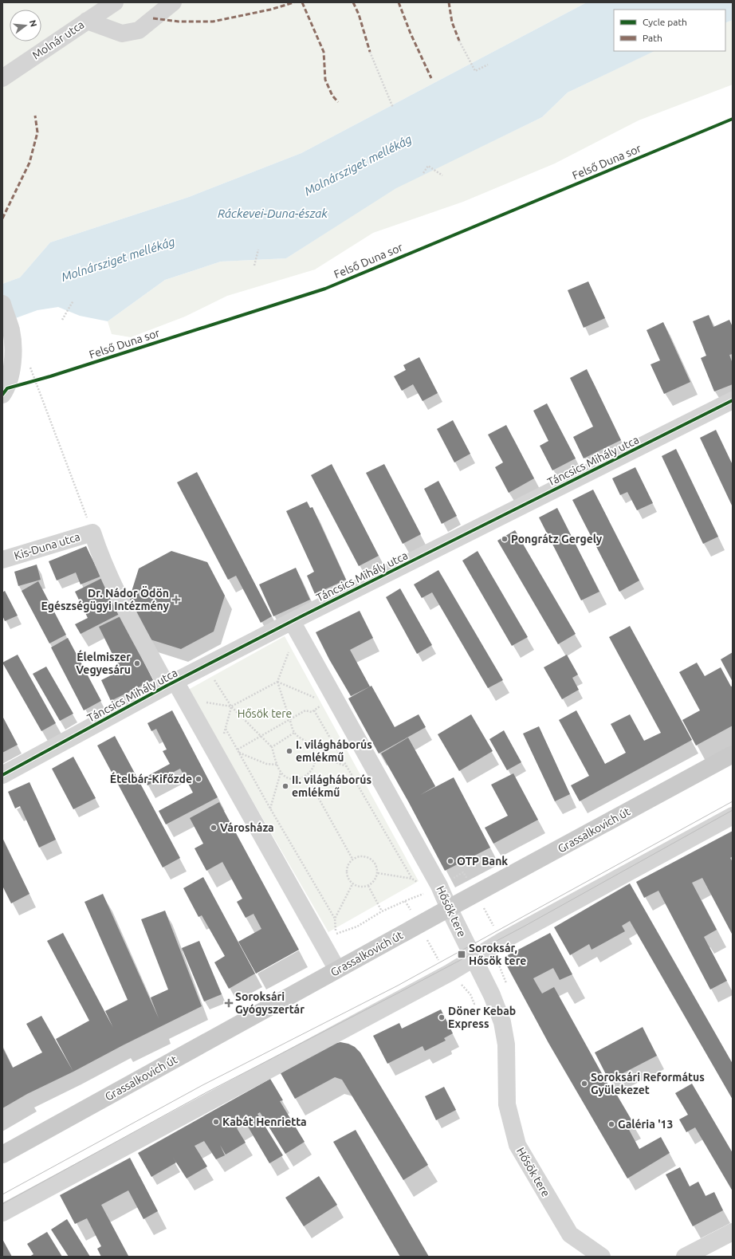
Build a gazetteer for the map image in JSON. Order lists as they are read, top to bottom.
{
  "streets": {
    "main road": ["Grassalkovich út"],
    "street": [
      "Molnár utca",
      "Táncsics Mihály utca",
      "Kis-Duna utca",
      "Hősök tere"
    ],
    "cycle path": ["Felső Duna sor"]
  },
  "crossings": [
    ["Táncsics Mihály utca", "Hősök tere"],
    ["Grassalkovich út", "Hősök tere"]
  ],
  "water": ["Molnársziget mellékág", "Ráckevei-Duna-észak"],
  "parks": ["Hősök tere"],
  "places": {
    "other": [
      "Pongrátz Gergely",
      "Élelmiszer Vegyesáru",
      "I. világháborús emlékmű",
      "Ételbár-Kifőzde",
      "II. világháborús emlékmű",
      "Városháza",
      "OTP Bank",
      "Döner Kebab Express",
      "Soroksári Református Gyülekezet",
      "Kabát Henrietta",
      "Galéria '13"
    ],
    "health": ["Dr. Nádor Ödön Egészségügyi Intézmény", "Soroksári Gyógyszertár"],
    "transit": ["Soroksár, Hősök tere"]
  },
  "legend": ["Cycle path", "Path"],
  "north": "right"
}
